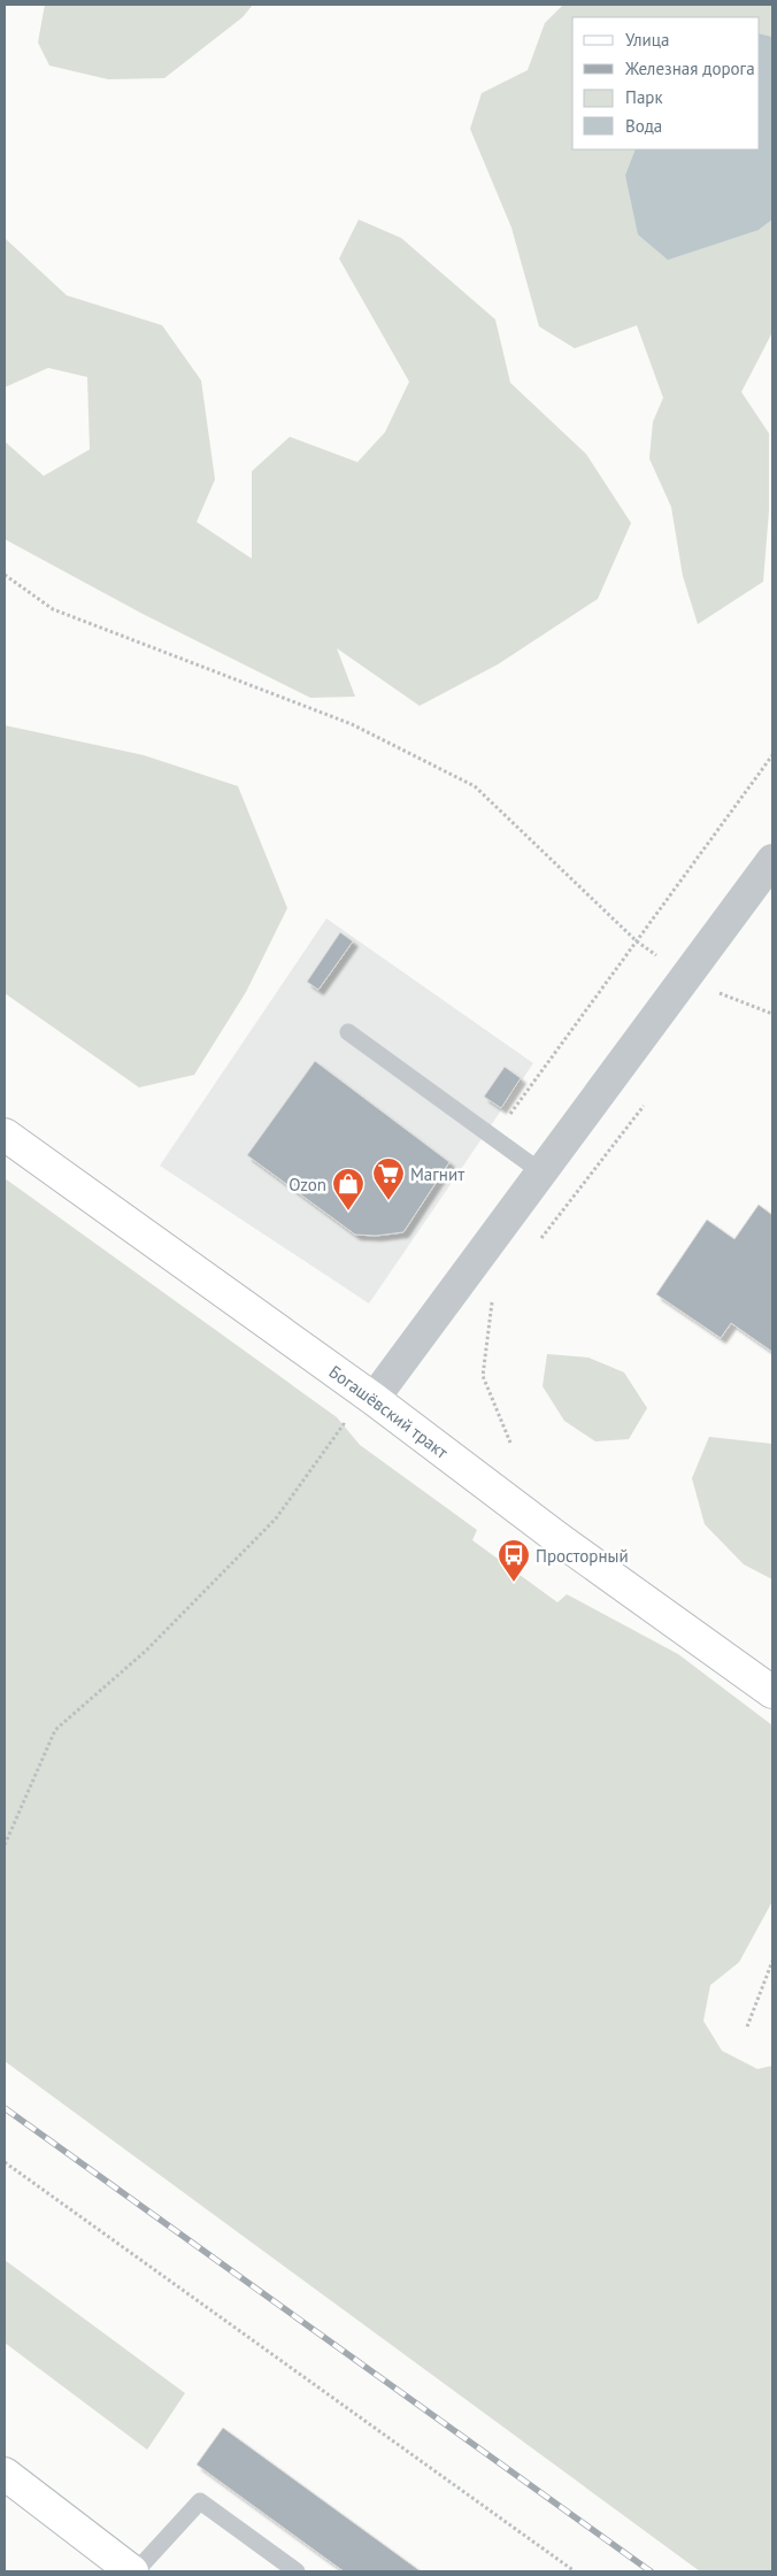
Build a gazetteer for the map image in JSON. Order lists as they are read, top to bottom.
{
  "streets": {
    "main road": ["Богашёвский тракт"]
  },
  "places": {
    "supermarket": ["Магнит"],
    "shop": ["Ozon"],
    "bus stop": ["Просторный"]
  },
  "legend": [
    "Улица",
    "Железная дорога",
    "Парк",
    "Вода"
  ]
}
